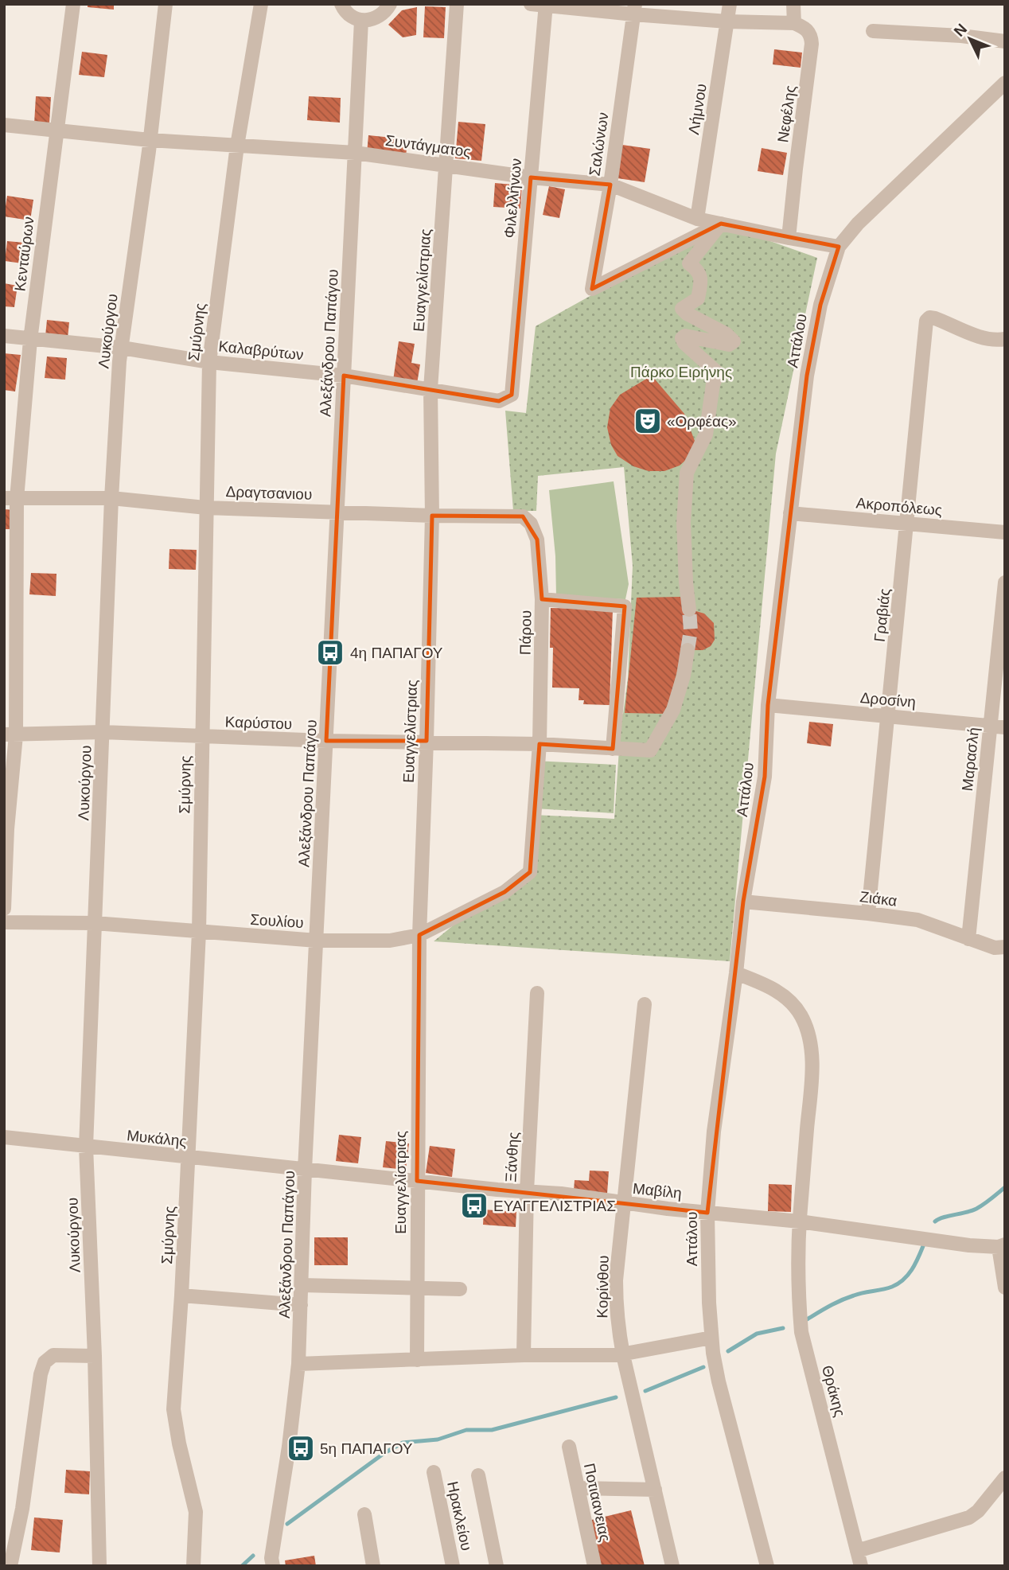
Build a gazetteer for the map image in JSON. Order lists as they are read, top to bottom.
{
  "streets": {
    "street": [
      "Λήμνου",
      "Νεφέλης",
      "Σαλώνων",
      "Συντάγματος",
      "Φιλελλήνων",
      "Κενταύρων",
      "Ευαγγελίστριας",
      "Λυκούργου",
      "Σμύρνης",
      "Αττάλου",
      "Αλεξάνδρου Παπάγου",
      "Καλαβρύτων",
      "Δραγτσανιου",
      "Ακροπόλεως",
      "Γραβιάς",
      "Πάρου",
      "Δροσίνη",
      "Καρύστου",
      "Μαρασλή",
      "Ζιάκα",
      "Σουλίου",
      "Μυκάλης",
      "Ξάνθης",
      "Μαβίλη",
      "Κορίνθου",
      "Θράκης",
      "Ποτιαανειας",
      "Ηρακλείου"
    ]
  },
  "crossings": [
    ["Λήμνου", "Συντάγματος"],
    ["Νεφέλης", "Συντάγματος"],
    ["Σαλώνων", "Συντάγματος"],
    ["Συντάγματος", "Φιλελλήνων"],
    ["Συντάγματος", "Κενταύρων"],
    ["Συντάγματος", "Ευαγγελίστριας"],
    ["Συντάγματος", "Λυκούργου"],
    ["Συντάγματος", "Σμύρνης"],
    ["Συντάγματος", "Αττάλου"],
    ["Συντάγματος", "Αλεξάνδρου Παπάγου"],
    ["Φιλελλήνων", "Καλαβρύτων"],
    ["Κενταύρων", "Καλαβρύτων"],
    ["Κενταύρων", "Δραγτσανιου"],
    ["Κενταύρων", "Καρύστου"],
    ["Ευαγγελίστριας", "Καλαβρύτων"],
    ["Ευαγγελίστριας", "Δραγτσανιου"],
    ["Ευαγγελίστριας", "Καρύστου"],
    ["Ευαγγελίστριας", "Σουλίου"],
    ["Ευαγγελίστριας", "Μαβίλη"],
    ["Λυκούργου", "Καλαβρύτων"],
    ["Λυκούργου", "Δραγτσανιου"],
    ["Λυκούργου", "Καρύστου"],
    ["Λυκούργου", "Σουλίου"],
    ["Λυκούργου", "Μυκάλης"],
    ["Σμύρνης", "Καλαβρύτων"],
    ["Σμύρνης", "Δραγτσανιου"],
    ["Σμύρνης", "Καρύστου"],
    ["Σμύρνης", "Σουλίου"],
    ["Σμύρνης", "Μυκάλης"],
    ["Αττάλου", "Ακροπόλεως"],
    ["Αττάλου", "Δροσίνη"],
    ["Αττάλου", "Ζιάκα"],
    ["Αττάλου", "Μαβίλη"],
    ["Αττάλου", "Θράκης"],
    ["Αλεξάνδρου Παπάγου", "Καλαβρύτων"],
    ["Αλεξάνδρου Παπάγου", "Δραγτσανιου"],
    ["Αλεξάνδρου Παπάγου", "Καρύστου"],
    ["Αλεξάνδρου Παπάγου", "Σουλίου"],
    ["Αλεξάνδρου Παπάγου", "Μυκάλης"],
    ["Αλεξάνδρου Παπάγου", "Μαβίλη"],
    ["Δραγτσανιου", "Πάρου"],
    ["Ακροπόλεως", "Γραβιάς"],
    ["Γραβιάς", "Δροσίνη"],
    ["Γραβιάς", "Ζιάκα"],
    ["Πάρου", "Καρύστου"],
    ["Πάρου", "Σουλίου"],
    ["Δροσίνη", "Μαρασλή"],
    ["Καρύστου", "Σουλίου"],
    ["Μαρασλή", "Ζιάκα"],
    ["Μυκάλης", "Μαβίλη"],
    ["Ξάνθης", "Μαβίλη"],
    ["Μαβίλη", "Κορίνθου"],
    ["Μαβίλη", "Θράκης"]
  ],
  "parks": ["Πάρκο Ειρήνης"],
  "places": {
    "theatre": ["«Ορφέας»"],
    "bus stop": ["4η ΠΑΠΑΓΟΥ", "ΕΥΑΓΓΕΛΙΣΤΡΙΑΣ", "5η ΠΑΠΑΓΟΥ"]
  },
  "north": "top left"
}
